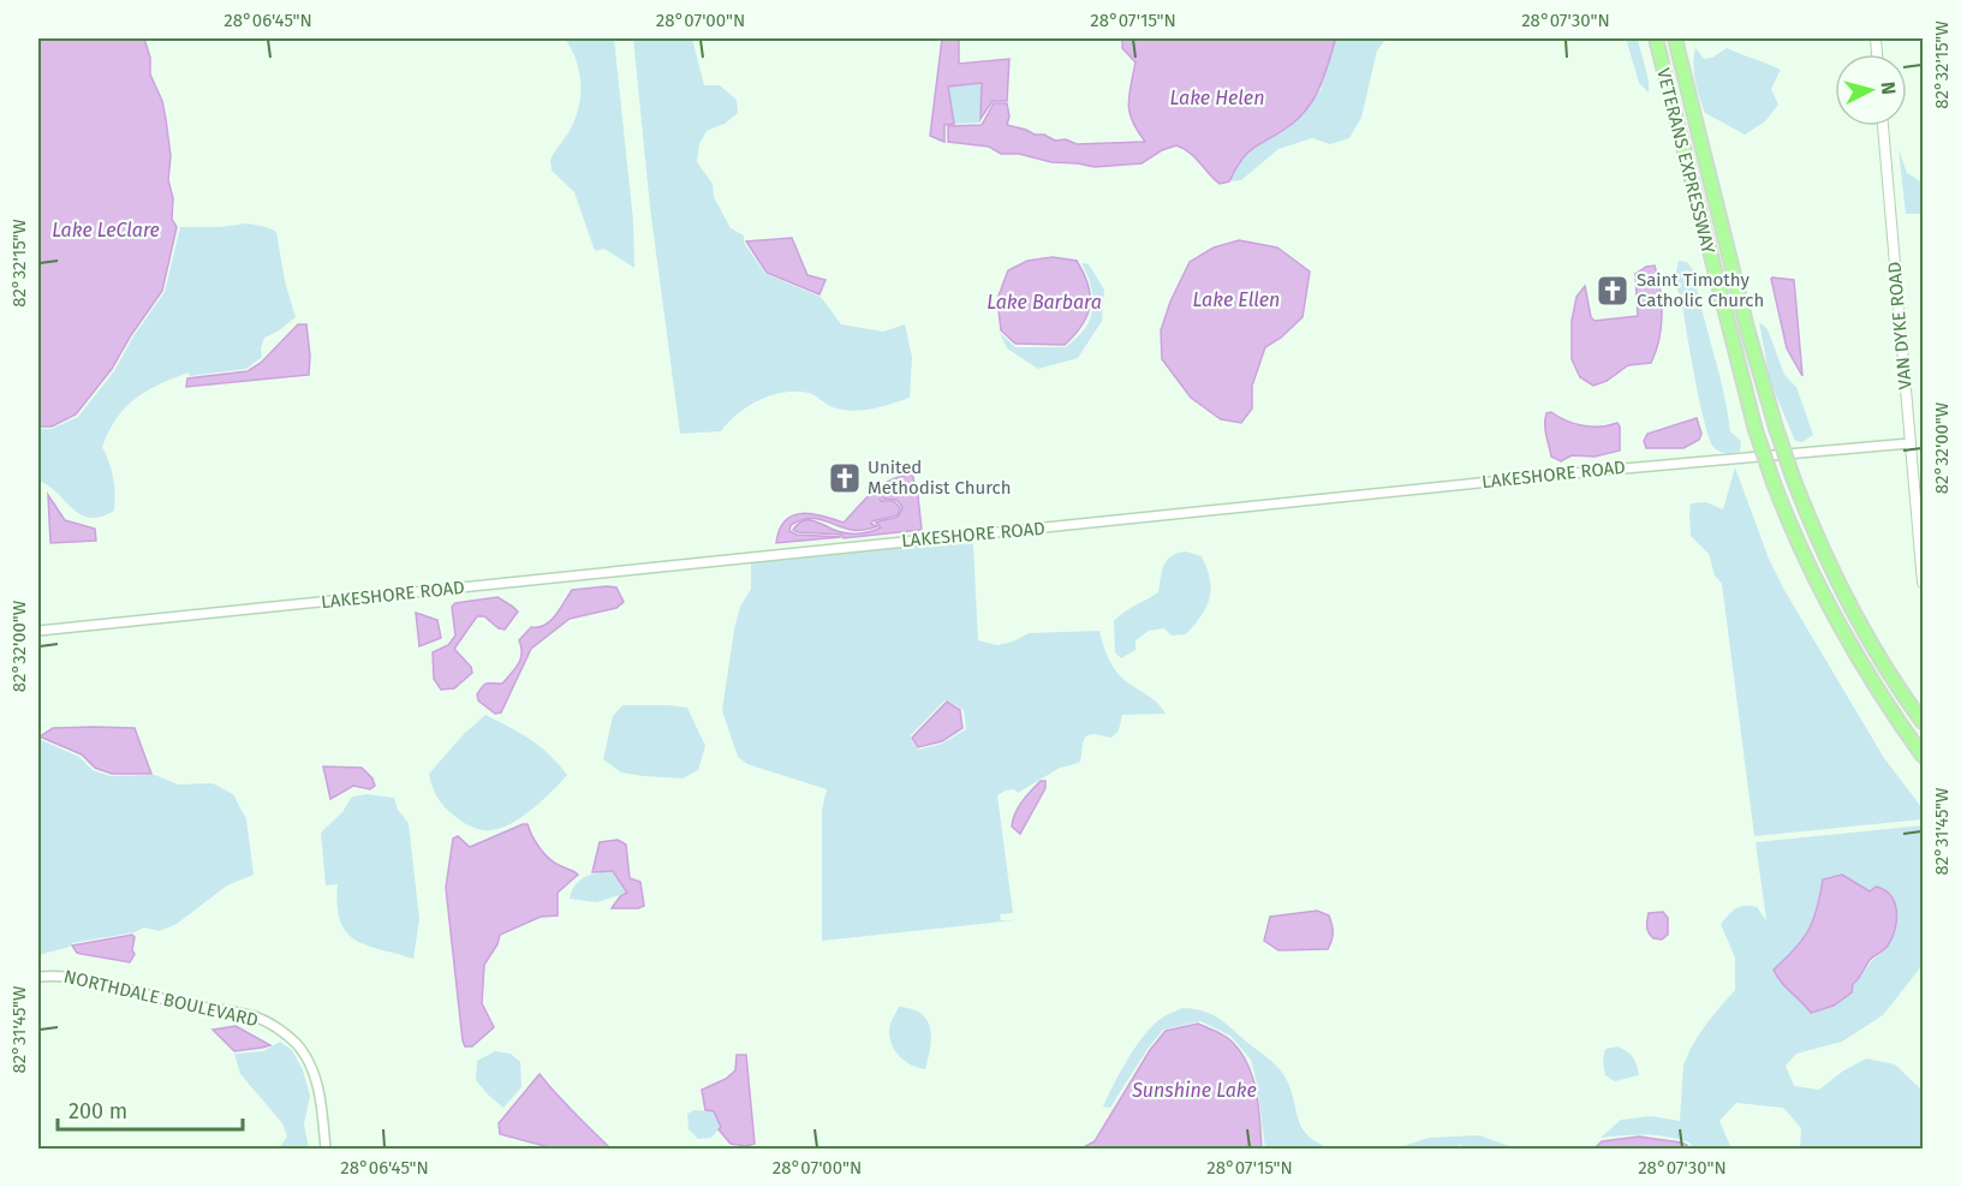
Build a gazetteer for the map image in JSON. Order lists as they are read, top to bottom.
{
  "streets": {
    "highway": ["VETERANS EXPRESSWAY"],
    "main road": ["VAN DYKE ROAD"],
    "street": ["LAKESHORE ROAD", "NORTHDALE BOULEVARD"]
  },
  "crossings": [
    ["VAN DYKE ROAD", "LAKESHORE ROAD"]
  ],
  "water": [
    "Lake Helen",
    "Lake LeClare",
    "Lake Ellen",
    "Lake Barbara",
    "Sunshine Lake"
  ],
  "places": {
    "church": ["Saint Timothy Catholic Church", "United Methodist Church"]
  },
  "scale_bar": "200 m",
  "north": "right",
  "coordinates": [
    "28°06'45\"N",
    "28°07'00\"N",
    "28°07'15\"N",
    "28°07'30\"N",
    "82°32'15\"W",
    "82°32'00\"W",
    "82°31'45\"W"
  ]
}
